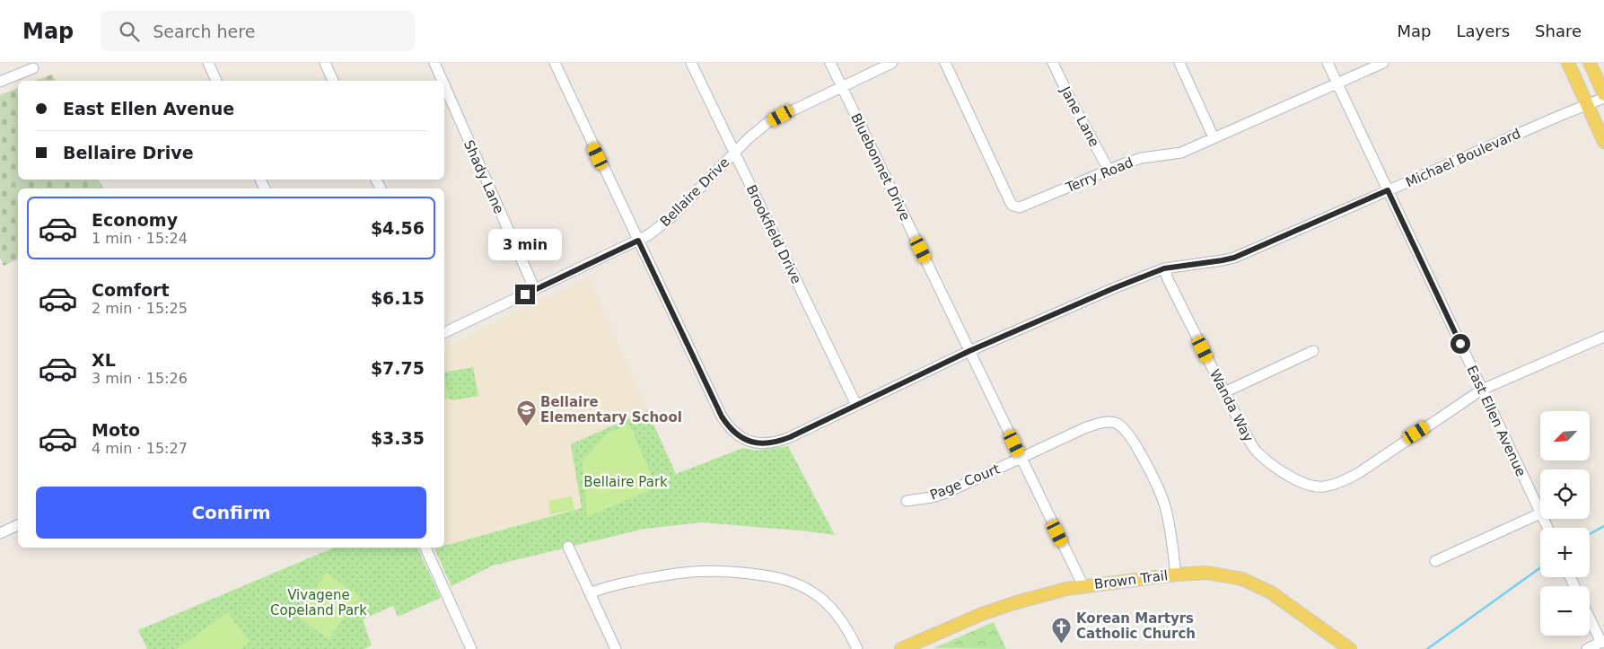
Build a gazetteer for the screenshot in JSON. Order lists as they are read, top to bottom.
{
  "streets": {
    "main road": ["Brown Trail"],
    "street": [
      "Jane Lane",
      "Michael Boulevard",
      "Bluebonnet Drive",
      "Terry Road",
      "Shady Lane",
      "Bellaire Drive",
      "Brookfield Drive",
      "Wanda Way",
      "East Ellen Avenue",
      "Page Court"
    ]
  },
  "crossings": [
    ["Jane Lane", "Terry Road"],
    ["Michael Boulevard", "Bluebonnet Drive"],
    ["Michael Boulevard", "Bellaire Drive"],
    ["Michael Boulevard", "Brookfield Drive"],
    ["Michael Boulevard", "Wanda Way"],
    ["Michael Boulevard", "East Ellen Avenue"],
    ["Bluebonnet Drive", "Bellaire Drive"],
    ["Bluebonnet Drive", "Page Court"],
    ["Bluebonnet Drive", "Brown Trail"],
    ["Terry Road", "East Ellen Avenue"],
    ["Shady Lane", "Bellaire Drive"],
    ["Bellaire Drive", "Brookfield Drive"],
    ["Wanda Way", "East Ellen Avenue"],
    ["Page Court", "Brown Trail"]
  ],
  "parks": ["Bellaire Park", "Vivagene Copeland Park"],
  "places": {
    "school or university": ["Bellaire Elementary School"],
    "church": ["Korean Martyrs Catholic Church"]
  },
  "north": "bottom left",
  "page": {
    "header": "Map",
    "search": "Search here",
    "nav": ["Map", "Layers", "Share"],
    "banner": ["East Ellen Avenue", "Bellaire Drive"],
    "list": [
      {
        "name": "Economy",
        "note": "1 min · 15:24",
        "value": "$4.56"
      },
      {
        "name": "Comfort",
        "note": "2 min · 15:25",
        "value": "$6.15"
      },
      {
        "name": "XL",
        "note": "3 min · 15:26",
        "value": "$7.75"
      },
      {
        "name": "Moto",
        "note": "4 min · 15:27",
        "value": "$3.35"
      }
    ],
    "bubble": "3 min",
    "map_buttons": ["+", "−"],
    "buttons": "Confirm"
  }
}
